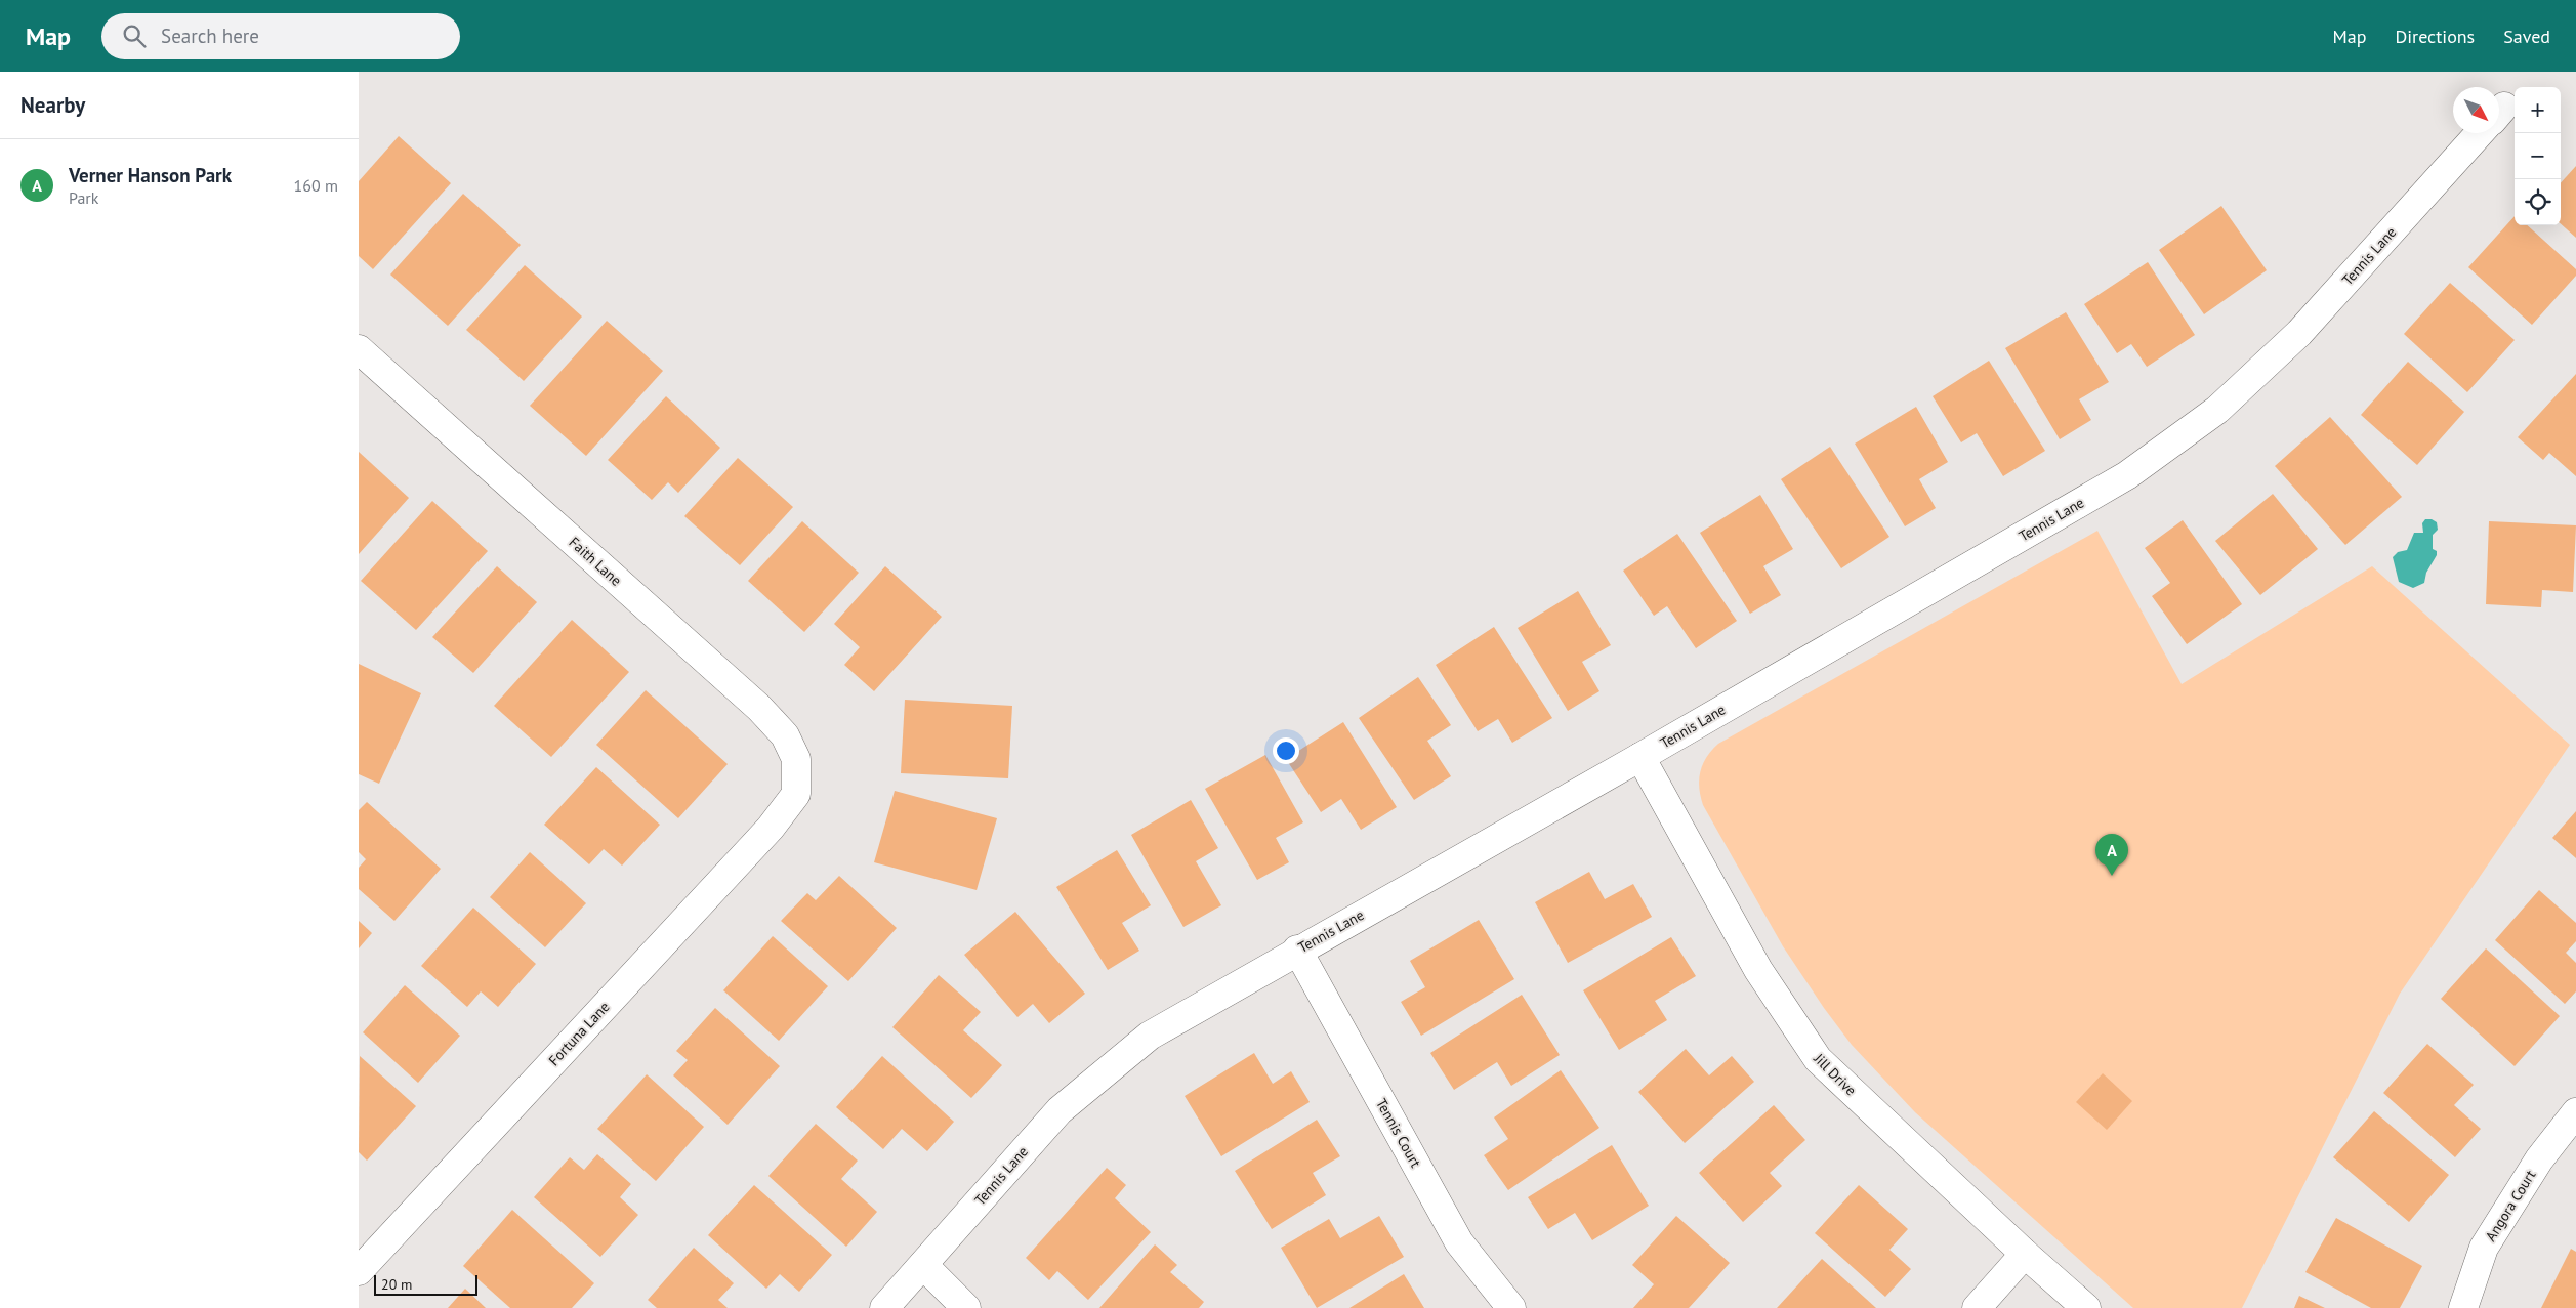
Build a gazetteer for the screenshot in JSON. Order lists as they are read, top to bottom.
{
  "streets": {
    "street": [
      "Tennis Lane",
      "Faith Lane",
      "Fortuna Lane",
      "Jill Drive",
      "Tennis Court",
      "Angora Court"
    ]
  },
  "crossings": [
    ["Tennis Lane", "Jill Drive"],
    ["Tennis Lane", "Tennis Court"],
    ["Faith Lane", "Fortuna Lane"]
  ],
  "scale_bar": "20 m",
  "north": "bottom right",
  "page": {
    "header": "Map",
    "search": "Search here",
    "nav": ["Map", "Directions", "Saved"],
    "heading": "Nearby",
    "map_buttons": ["+", "−"],
    "list": [
      {
        "mark": "A",
        "name": "Verner Hanson Park",
        "note": "Park",
        "value": "160 m"
      }
    ],
    "pins": "A",
    "scale": "20 m"
  }
}
